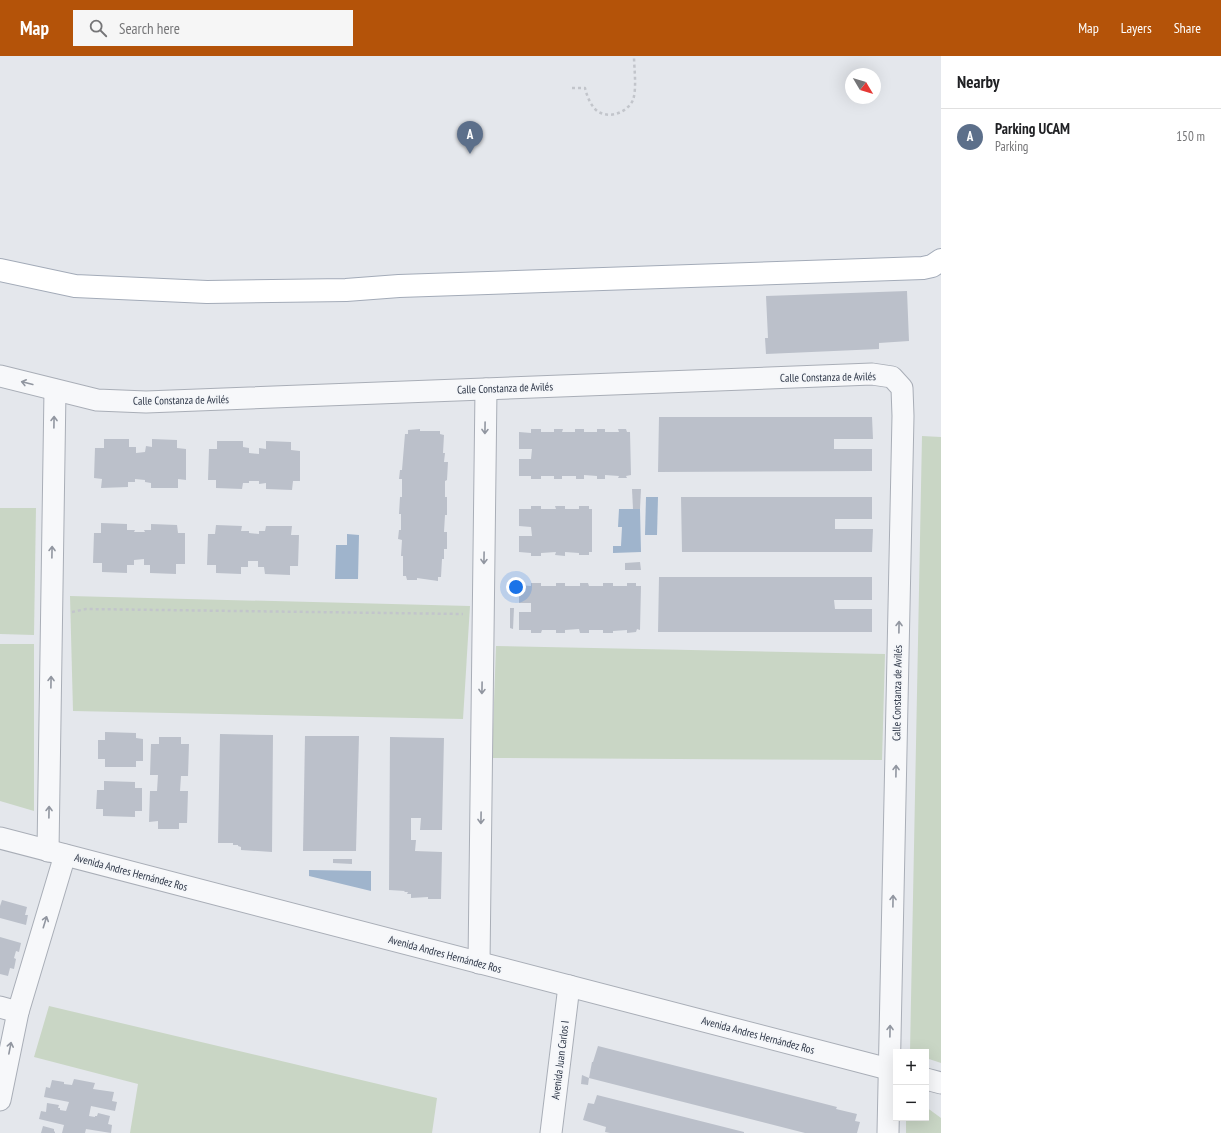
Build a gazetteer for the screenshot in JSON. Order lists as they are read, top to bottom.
{
  "streets": {
    "street": ["Calle Constanza de Avilés", "Avenida Andres Hernández Ros", "Avenida Juan Carlos I"]
  },
  "crossings": [
    ["Calle Constanza de Avilés", "Avenida Andres Hernández Ros"],
    ["Avenida Andres Hernández Ros", "Avenida Juan Carlos I"]
  ],
  "north": "bottom right",
  "page": {
    "header": "Map",
    "search": "Search here",
    "nav": ["Map", "Layers", "Share"],
    "heading": "Nearby",
    "list": [
      {
        "mark": "A",
        "name": "Parking UCAM",
        "note": "Parking",
        "value": "150 m"
      }
    ],
    "pins": "A",
    "map_buttons": ["+", "−"]
  }
}
